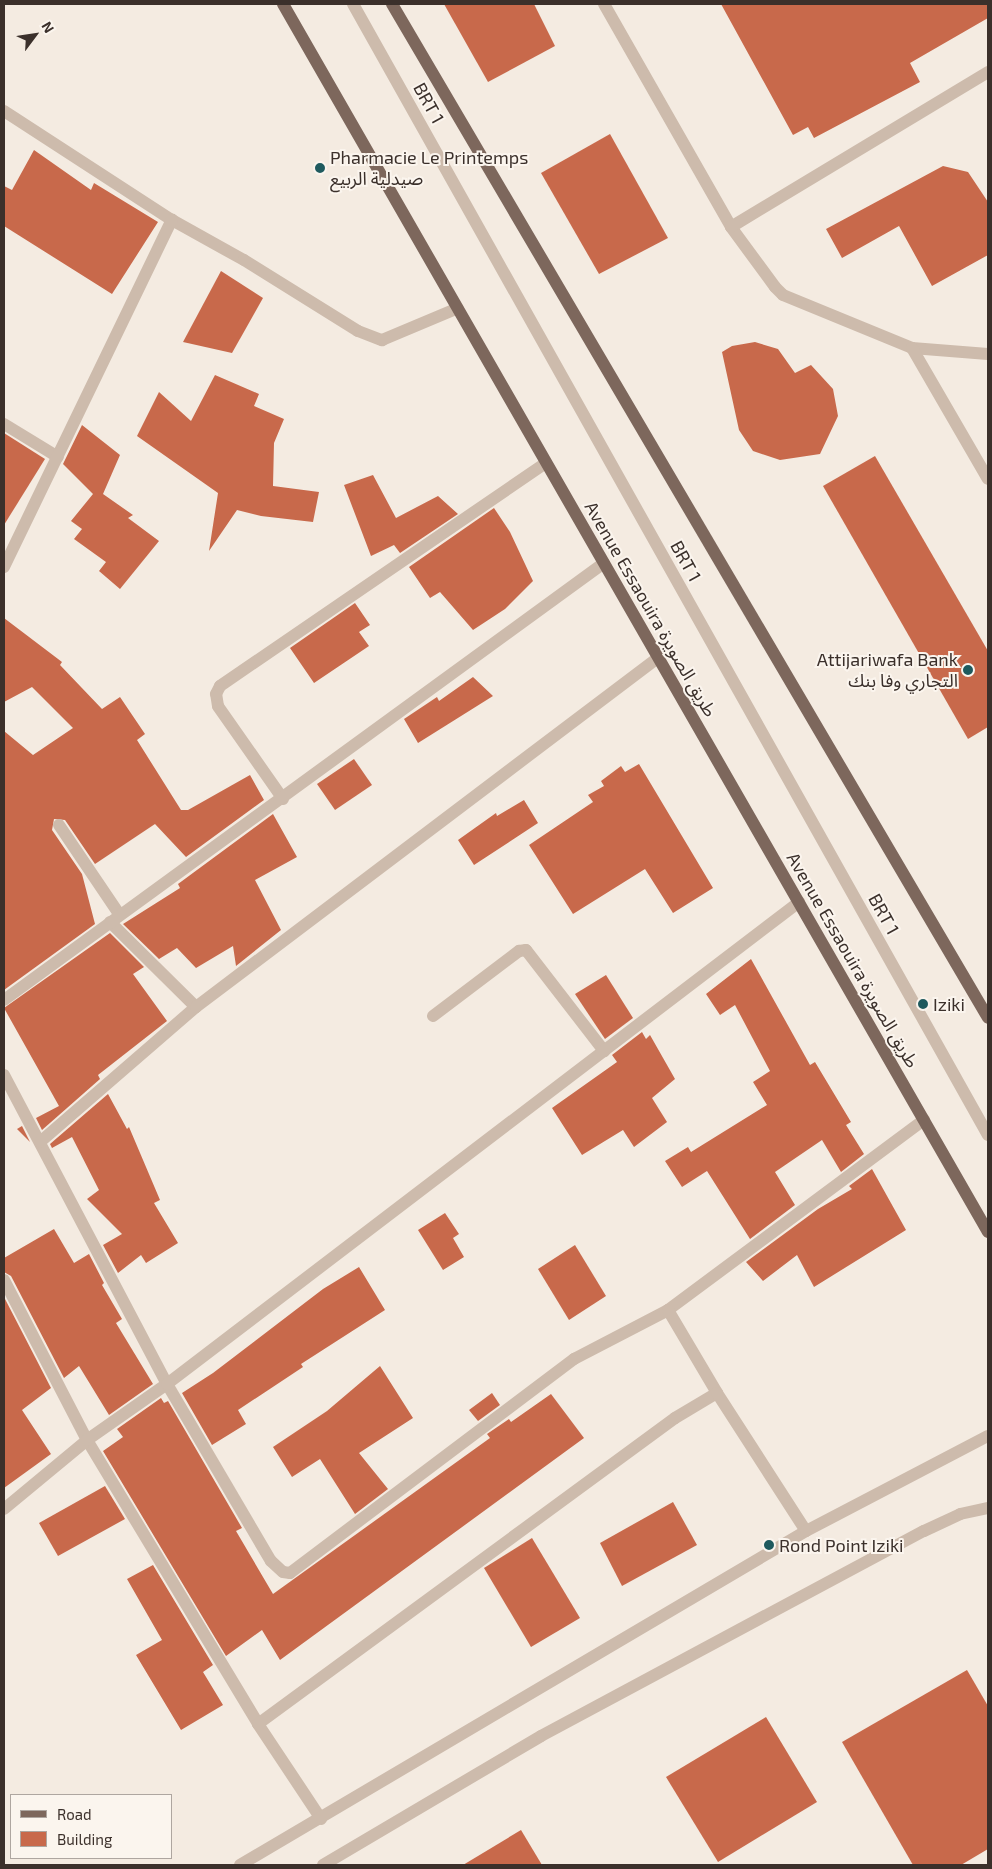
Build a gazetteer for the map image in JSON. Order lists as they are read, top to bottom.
{
  "streets": {
    "main road": ["Avenue Essaouira طريق الصويرة"],
    "street": ["BRT 1"]
  },
  "places": [
    "Pharmacie Le Printemps صيدلية الربيع",
    "Attijariwafa Bank التجاري وفا بنك",
    "Iziki",
    "Rond Point Iziki"
  ],
  "legend": ["Road", "Building"],
  "north": "top right"
}
